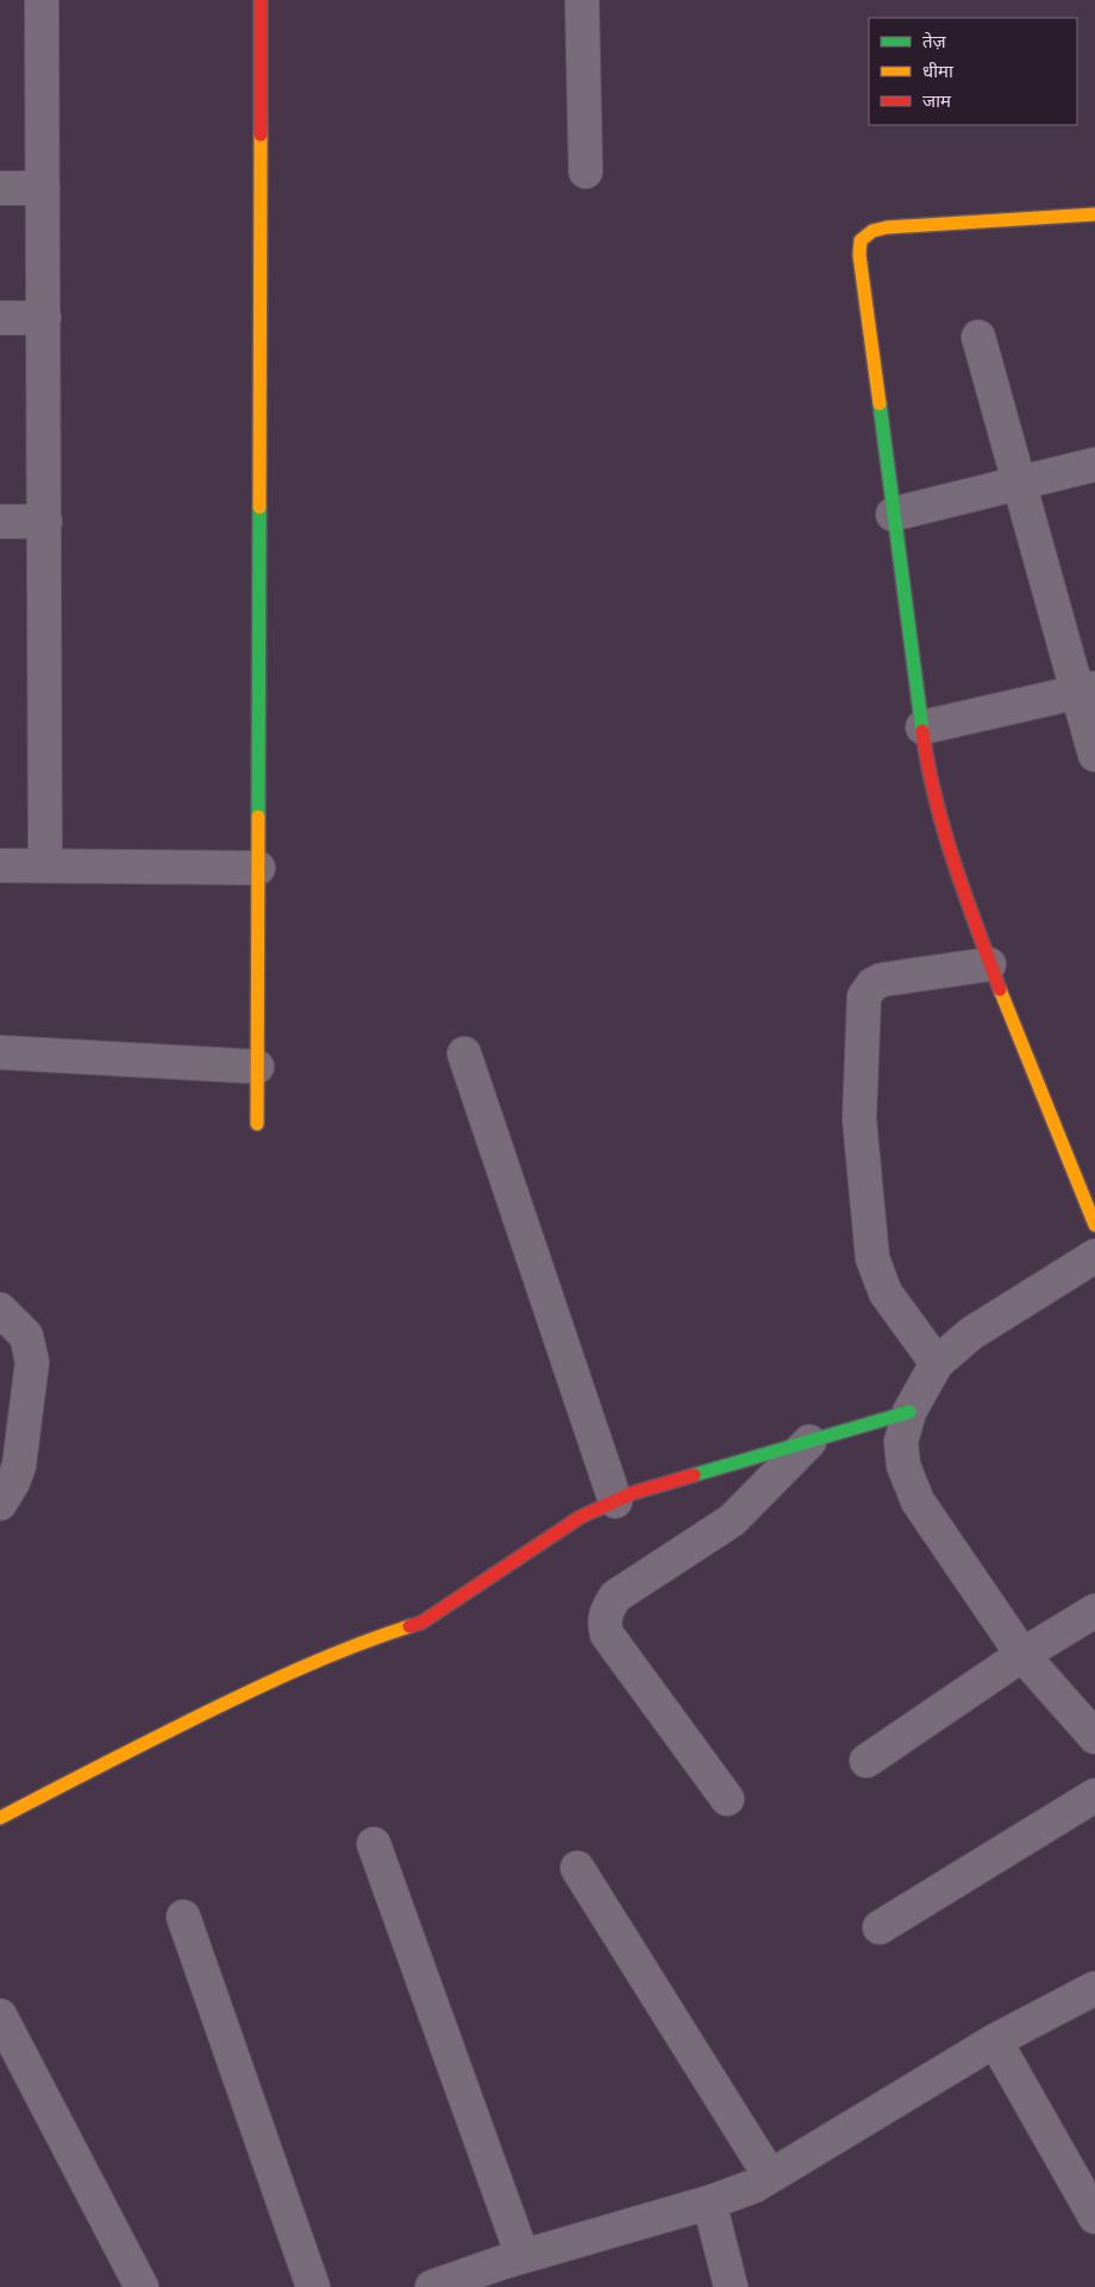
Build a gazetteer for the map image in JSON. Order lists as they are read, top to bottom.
{
  "legend": ["तेज़", "धीमा", "जाम"]
}
